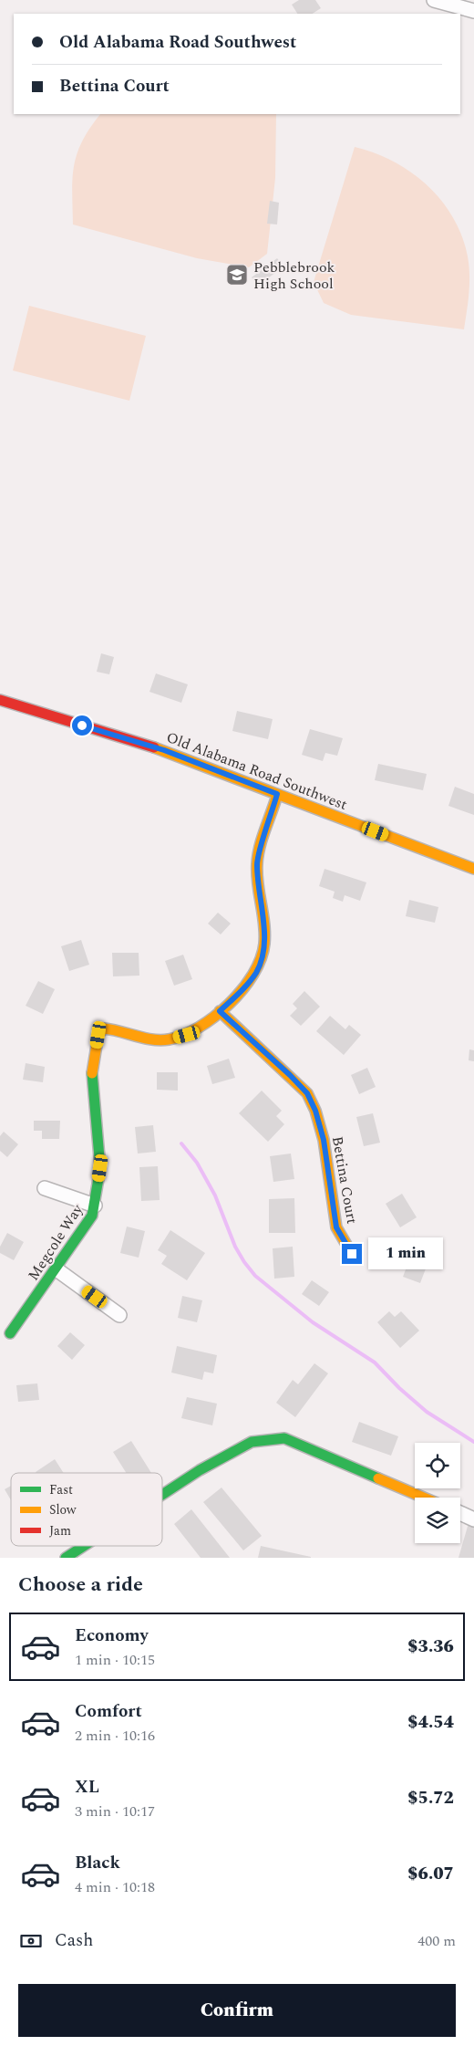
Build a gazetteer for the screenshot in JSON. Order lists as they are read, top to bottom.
{
  "streets": {
    "street": ["Old Alabama Road Southwest", "Bettina Court", "Megcole Way"]
  },
  "crossings": [
    ["Old Alabama Road Southwest", "Megcole Way"],
    ["Bettina Court", "Megcole Way"]
  ],
  "places": {
    "school or university": ["Pebblebrook High School"]
  },
  "legend": ["Fast", "Slow", "Jam"],
  "page": {
    "banner": ["Old Alabama Road Southwest", "Bettina Court"],
    "bubble": "1 min",
    "heading": "Choose a ride",
    "list": [
      {
        "name": "Economy",
        "note": "1 min · 10:15",
        "value": "$3.36"
      },
      {
        "name": "Comfort",
        "note": "2 min · 10:16",
        "value": "$4.54"
      },
      {
        "name": "XL",
        "note": "3 min · 10:17",
        "value": "$5.72"
      },
      {
        "name": "Black",
        "note": "4 min · 10:18",
        "value": "$6.07"
      }
    ],
    "pay": ["Cash", "400 m"],
    "buttons": "Confirm"
  }
}
